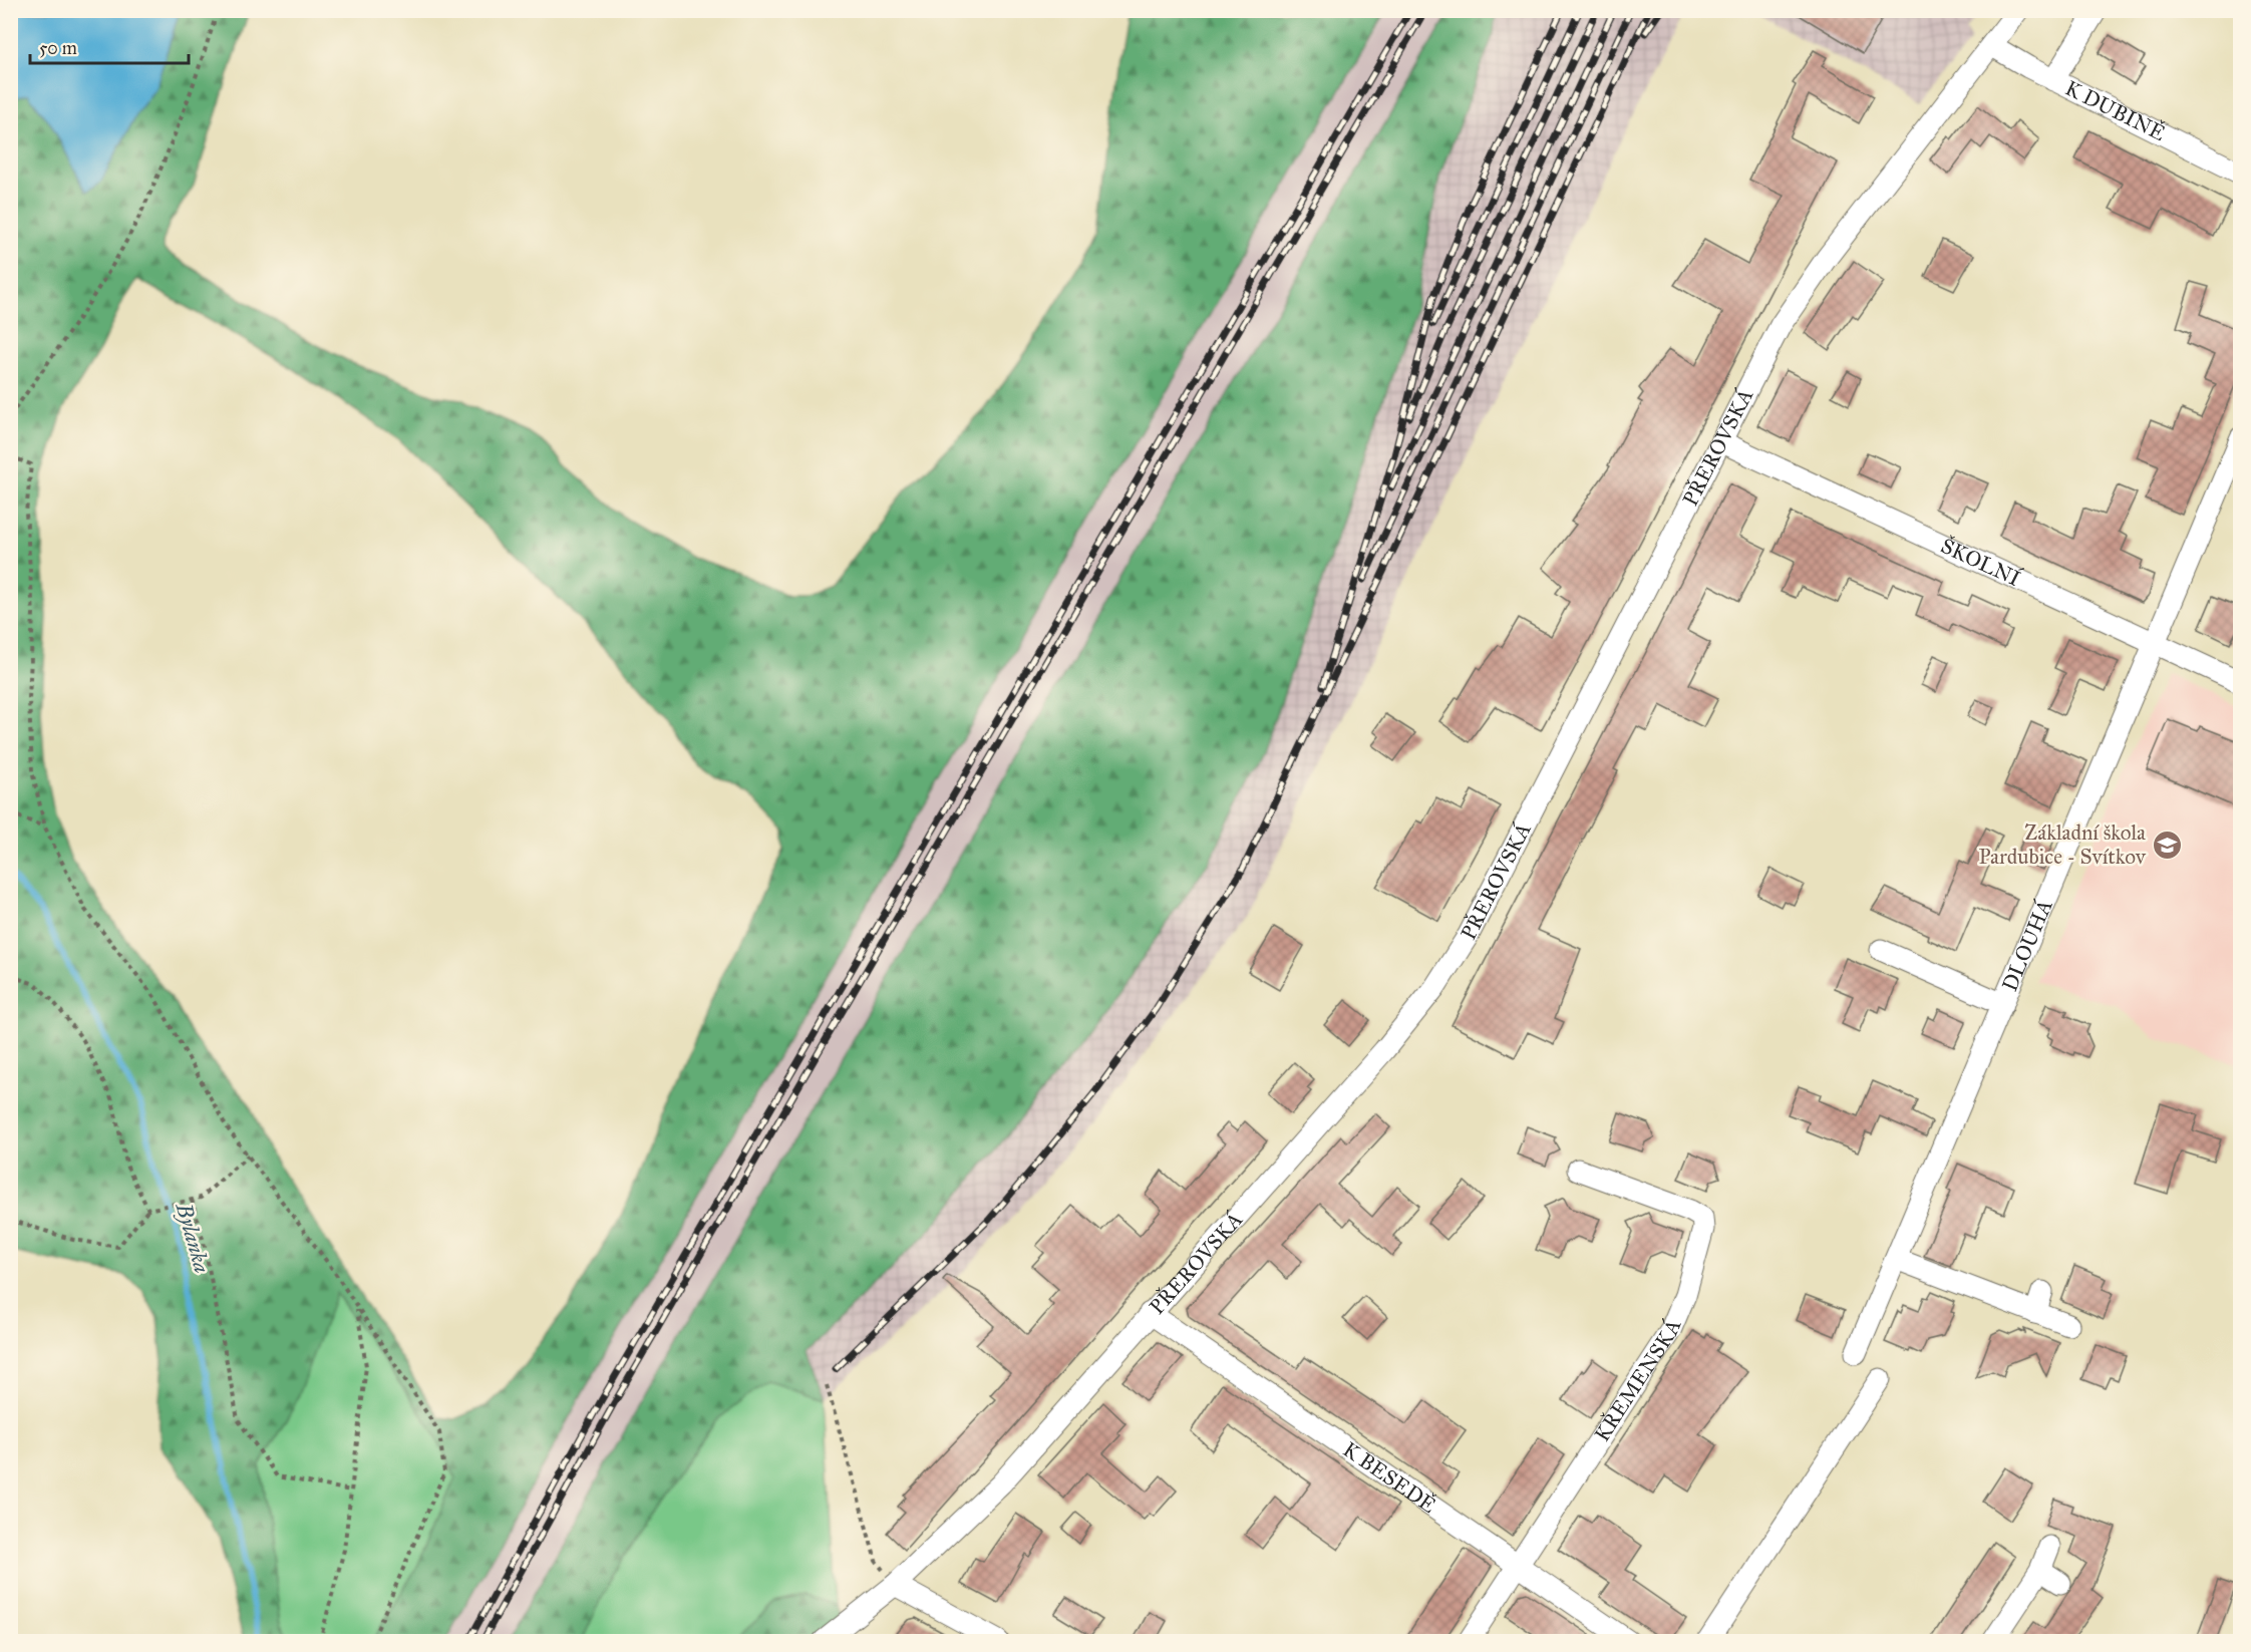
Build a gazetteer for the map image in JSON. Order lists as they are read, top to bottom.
{
  "streets": {
    "street": [
      "K DUBINĚ",
      "PŘEROVSKÁ",
      "ŠKOLNÍ",
      "DLOUHÁ",
      "KŘEMENSKÁ",
      "K BESEDĚ"
    ]
  },
  "crossings": [
    ["K DUBINĚ", "PŘEROVSKÁ"],
    ["PŘEROVSKÁ", "ŠKOLNÍ"],
    ["PŘEROVSKÁ", "K BESEDĚ"],
    ["ŠKOLNÍ", "DLOUHÁ"],
    ["KŘEMENSKÁ", "K BESEDĚ"]
  ],
  "water": ["Bylanka"],
  "places": {
    "school or university": ["Základní škola Pardubice - Svítkov"]
  },
  "scale_bar": "50 m"
}
